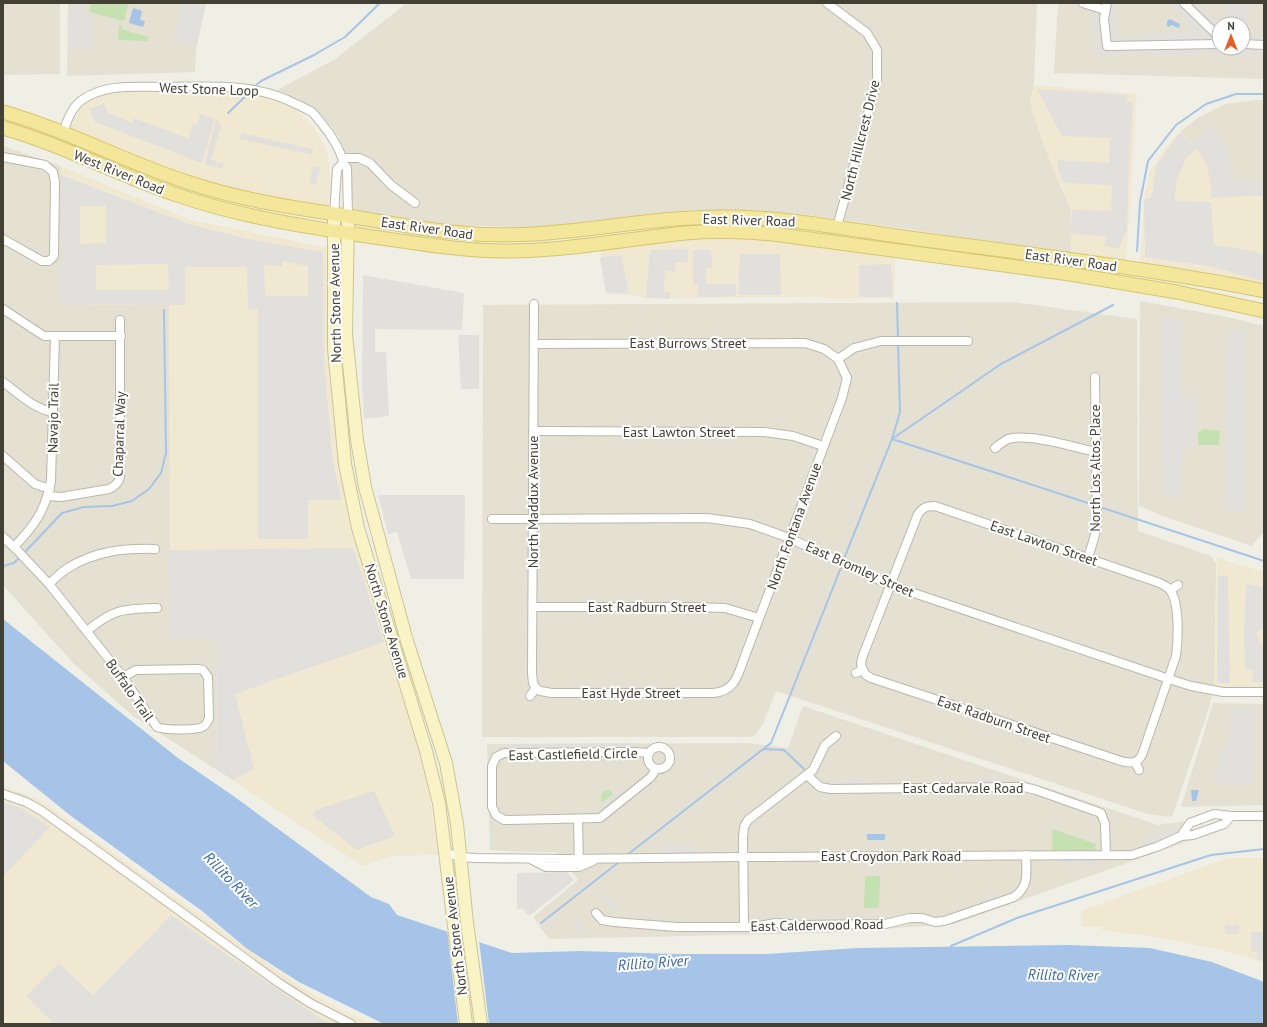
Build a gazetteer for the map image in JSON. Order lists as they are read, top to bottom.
{
  "streets": {
    "main road": ["West River Road", "East River Road", "North Stone Avenue"],
    "street": [
      "West Stone Loop",
      "North Hillcrest Drive",
      "East Burrows Street",
      "Navajo Trail",
      "East Lawton Street",
      "Chaparral Way",
      "North Los Altos Place",
      "North Maddux Avenue",
      "North Fontana Avenue",
      "East Bromley Street",
      "East Radburn Street",
      "Buffalo Trail",
      "East Hyde Street",
      "East Castlefield Circle",
      "East Cedarvale Road",
      "East Croydon Park Road",
      "East Calderwood Road"
    ]
  },
  "crossings": [
    ["West Stone Loop", "West River Road"],
    ["West Stone Loop", "East River Road"],
    ["West Stone Loop", "North Stone Avenue"],
    ["North Hillcrest Drive", "East River Road"],
    ["West River Road", "East River Road"],
    ["East River Road", "North Stone Avenue"],
    ["North Stone Avenue", "East Croydon Park Road"],
    ["East Burrows Street", "North Maddux Avenue"],
    ["East Burrows Street", "North Fontana Avenue"],
    ["Navajo Trail", "Chaparral Way"],
    ["Navajo Trail", "Buffalo Trail"],
    ["East Lawton Street", "North Los Altos Place"],
    ["East Lawton Street", "North Maddux Avenue"],
    ["East Lawton Street", "North Fontana Avenue"],
    ["East Lawton Street", "East Bromley Street"],
    ["East Lawton Street", "East Radburn Street"],
    ["North Maddux Avenue", "East Bromley Street"],
    ["North Maddux Avenue", "East Radburn Street"],
    ["North Maddux Avenue", "East Hyde Street"],
    ["North Fontana Avenue", "East Bromley Street"],
    ["North Fontana Avenue", "East Radburn Street"],
    ["North Fontana Avenue", "East Hyde Street"],
    ["East Bromley Street", "East Radburn Street"],
    ["East Cedarvale Road", "East Croydon Park Road"],
    ["East Croydon Park Road", "East Calderwood Road"]
  ],
  "water": ["Rillito River"],
  "north": "top"
}
